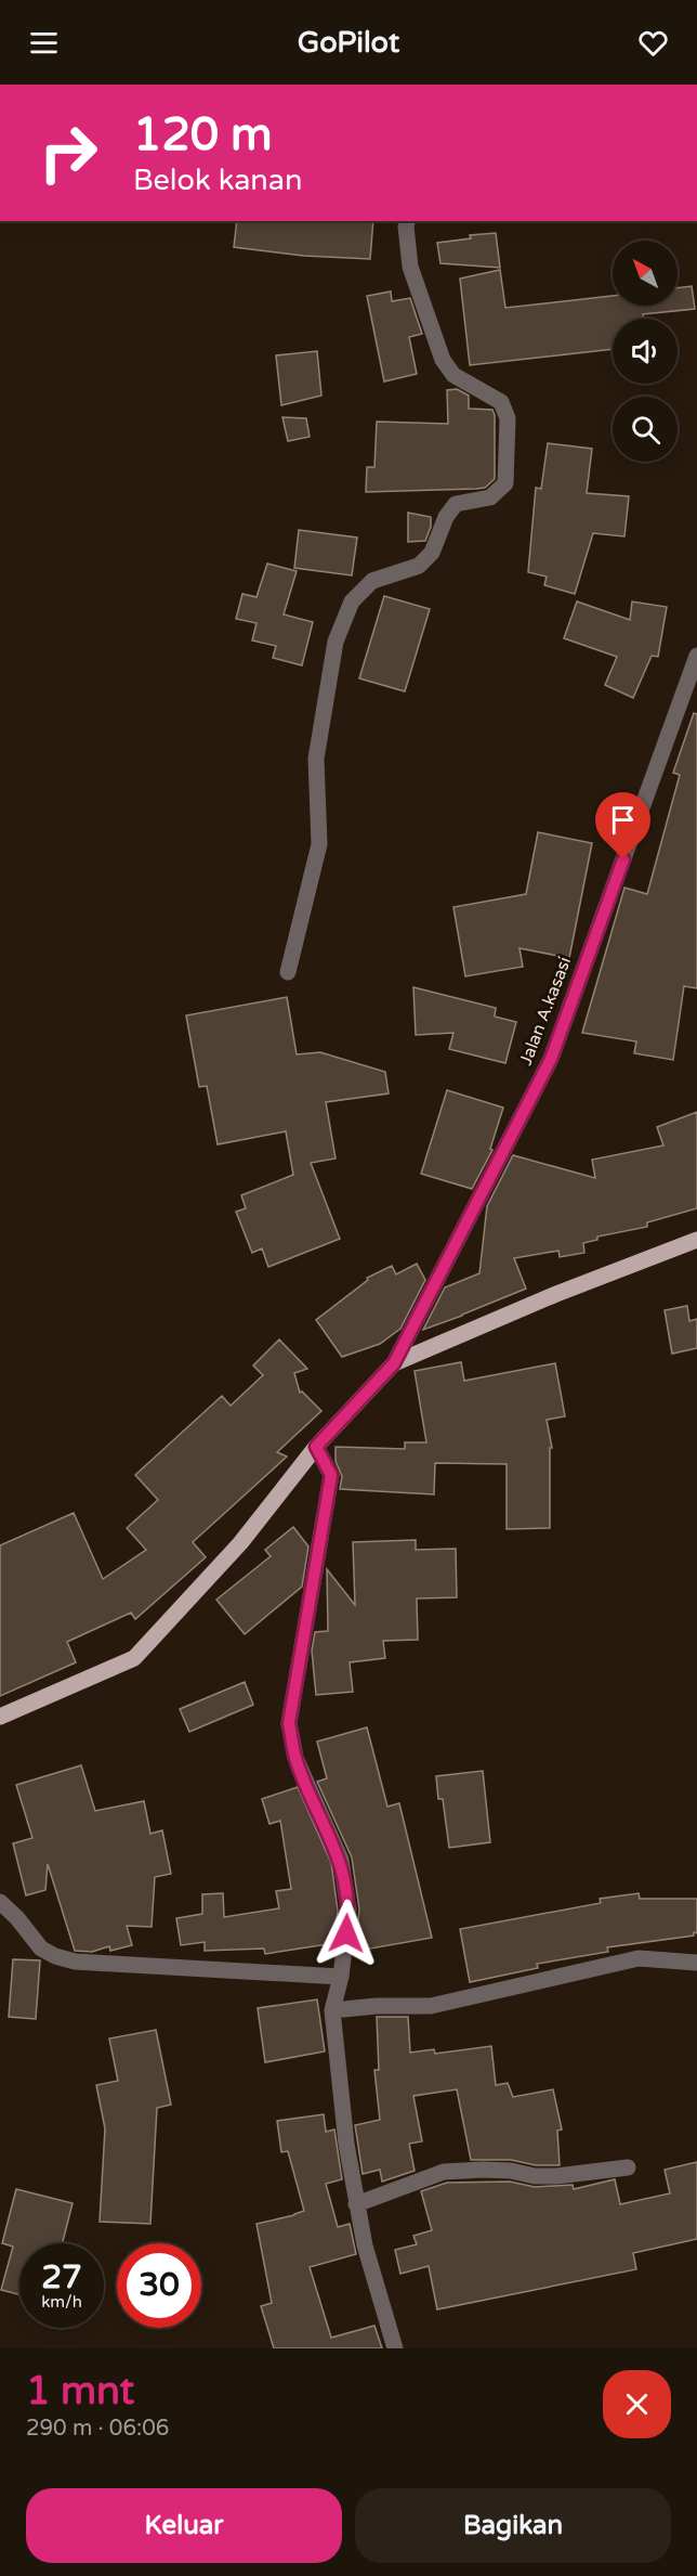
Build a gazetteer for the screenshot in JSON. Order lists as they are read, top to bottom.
{
  "streets": {
    "street": ["Jalan A.kasasi"]
  },
  "north": "top left",
  "page": {
    "header": "GoPilot",
    "turn": ["120 m", "Belok kanan"],
    "speed": "27 km/h",
    "limit": "30",
    "heading": ["1 mnt", "290 m · 06:06"],
    "buttons": ["Keluar", "Bagikan"]
  }
}
